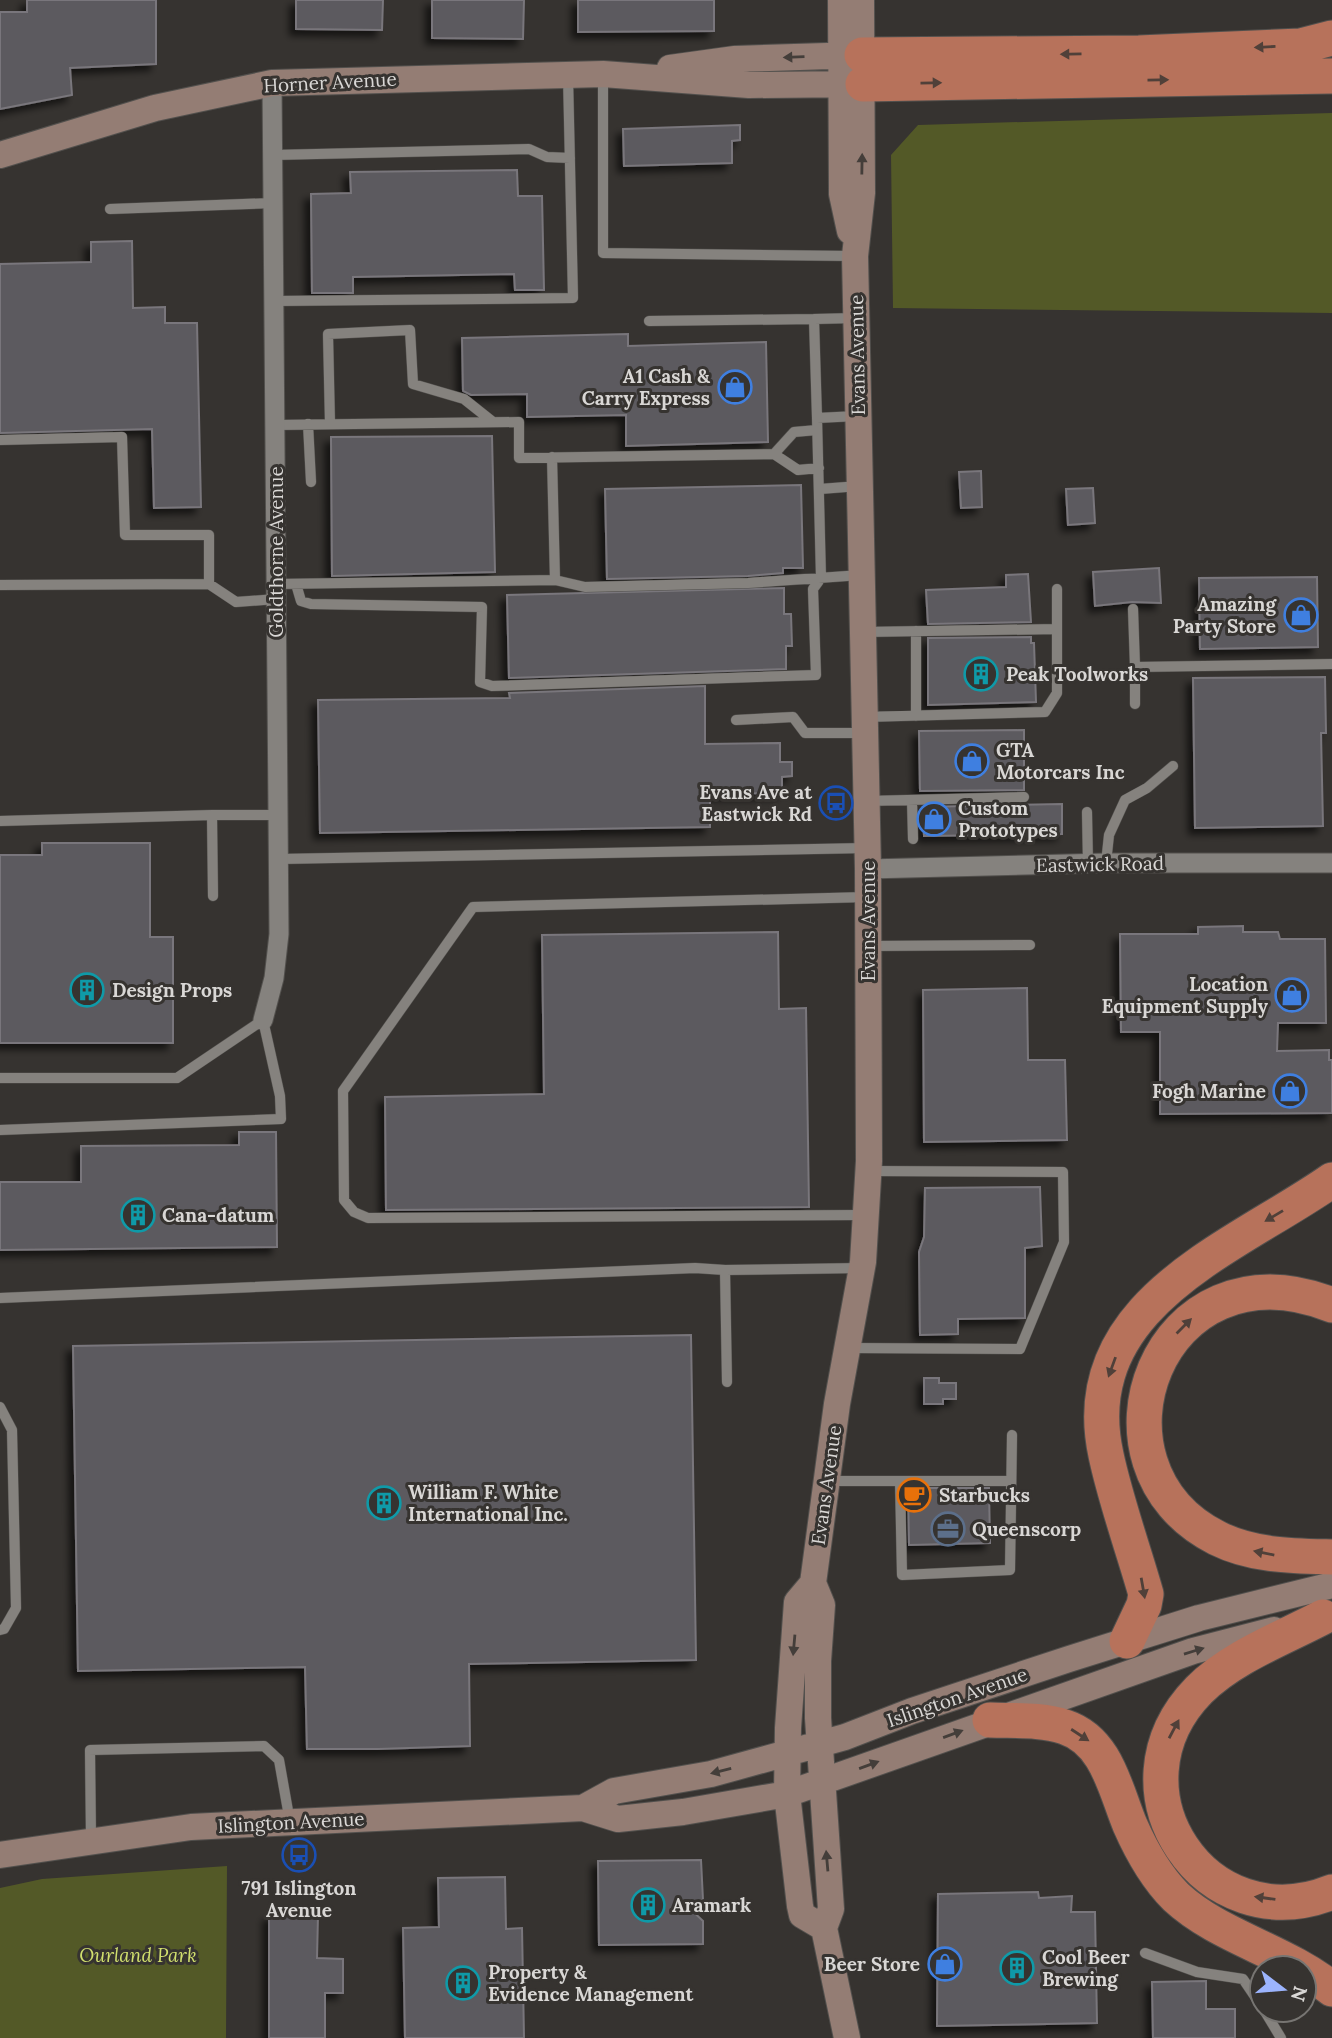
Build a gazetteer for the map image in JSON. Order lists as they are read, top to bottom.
{
  "streets": {
    "main road": ["Horner Avenue", "Evans Avenue", "Islington Avenue"],
    "street": ["Goldthorne Avenue", "Eastwick Road"]
  },
  "crossings": [
    ["Horner Avenue", "Evans Avenue"],
    ["Horner Avenue", "Goldthorne Avenue"],
    ["Evans Avenue", "Eastwick Road"],
    ["Evans Avenue", "Islington Avenue"]
  ],
  "parks": ["Ourland Park"],
  "places": {
    "shop": [
      "A1 Cash & Carry Express",
      "Amazing Party Store",
      "GTA Motorcars Inc",
      "Custom Prototypes",
      "Location Equipment Supply",
      "Fogh Marine",
      "Beer Store"
    ],
    "building": [
      "Peak Toolworks",
      "Design Props",
      "Cana-datum",
      "William F. White International Inc.",
      "Aramark",
      "Cool Beer Brewing",
      "Property & Evidence Management"
    ],
    "bus stop": ["Evans Ave at Eastwick Rd", "791 Islington Avenue"],
    "cafe": ["Starbucks"],
    "office": ["Queenscorp"]
  },
  "north": "right"
}
